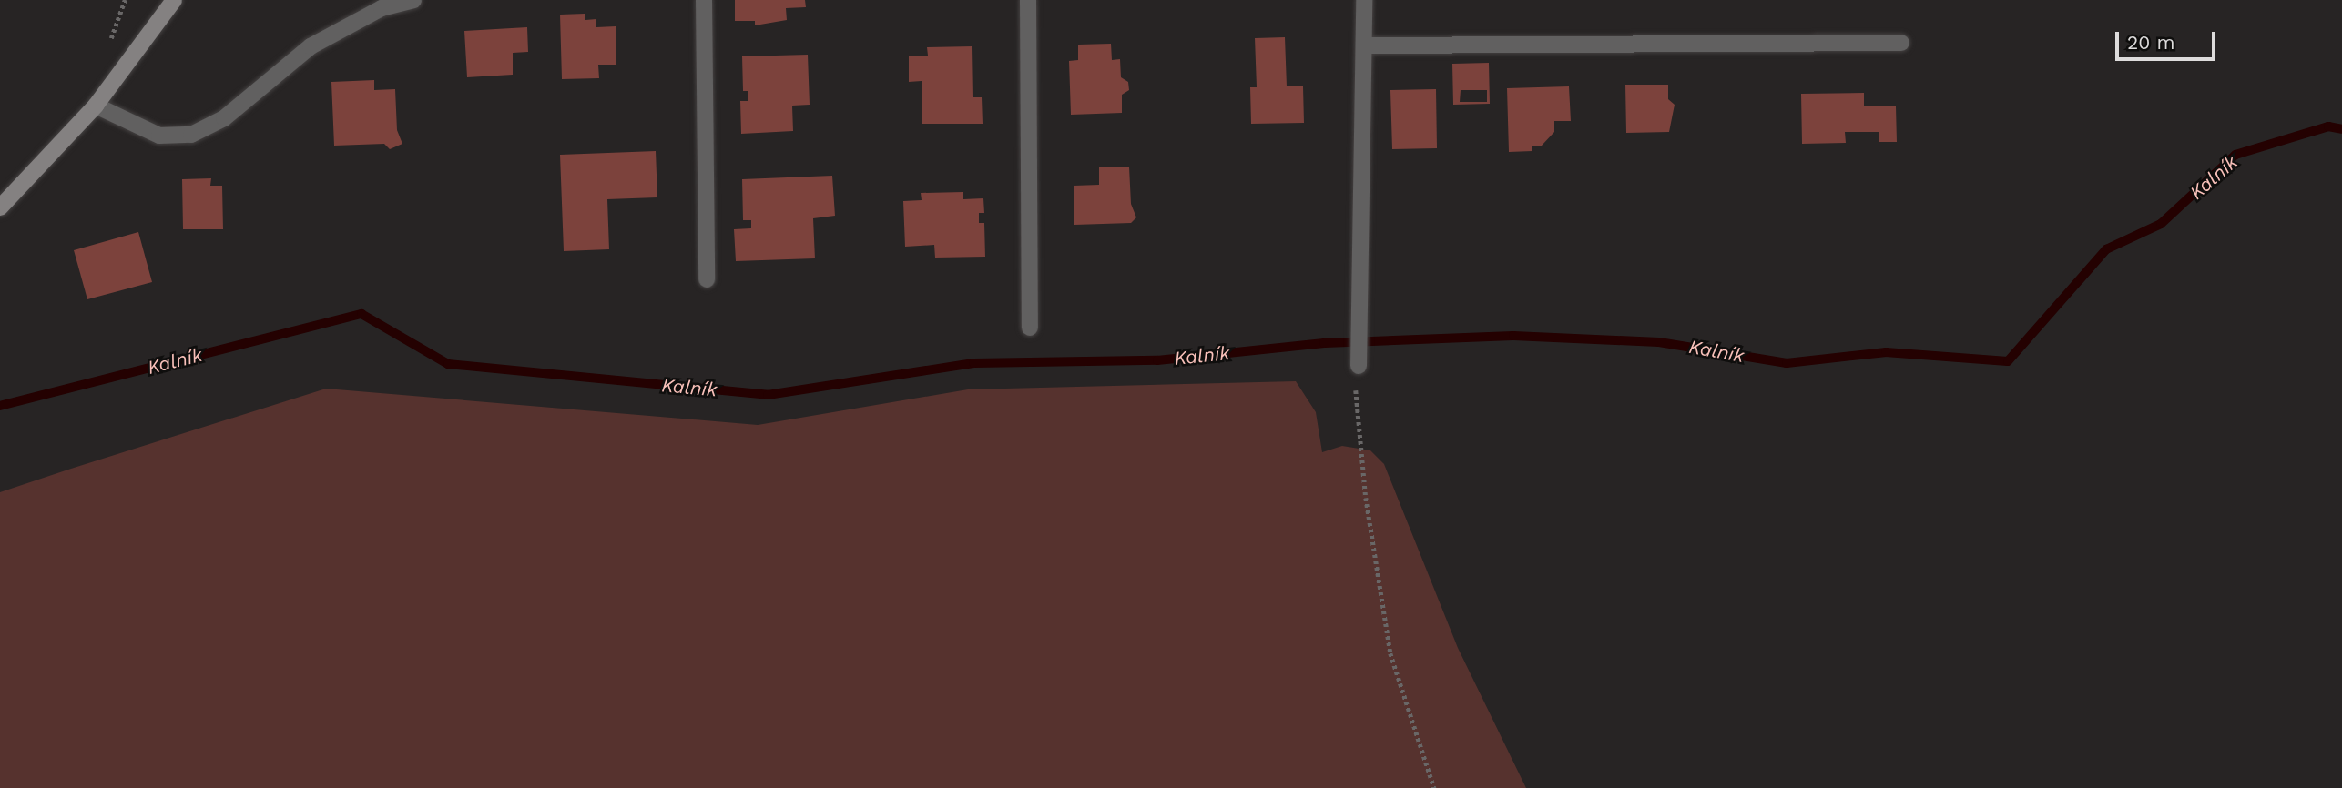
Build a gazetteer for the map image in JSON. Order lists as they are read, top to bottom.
{
  "water": ["Kalník"],
  "scale_bar": "20 m"
}
